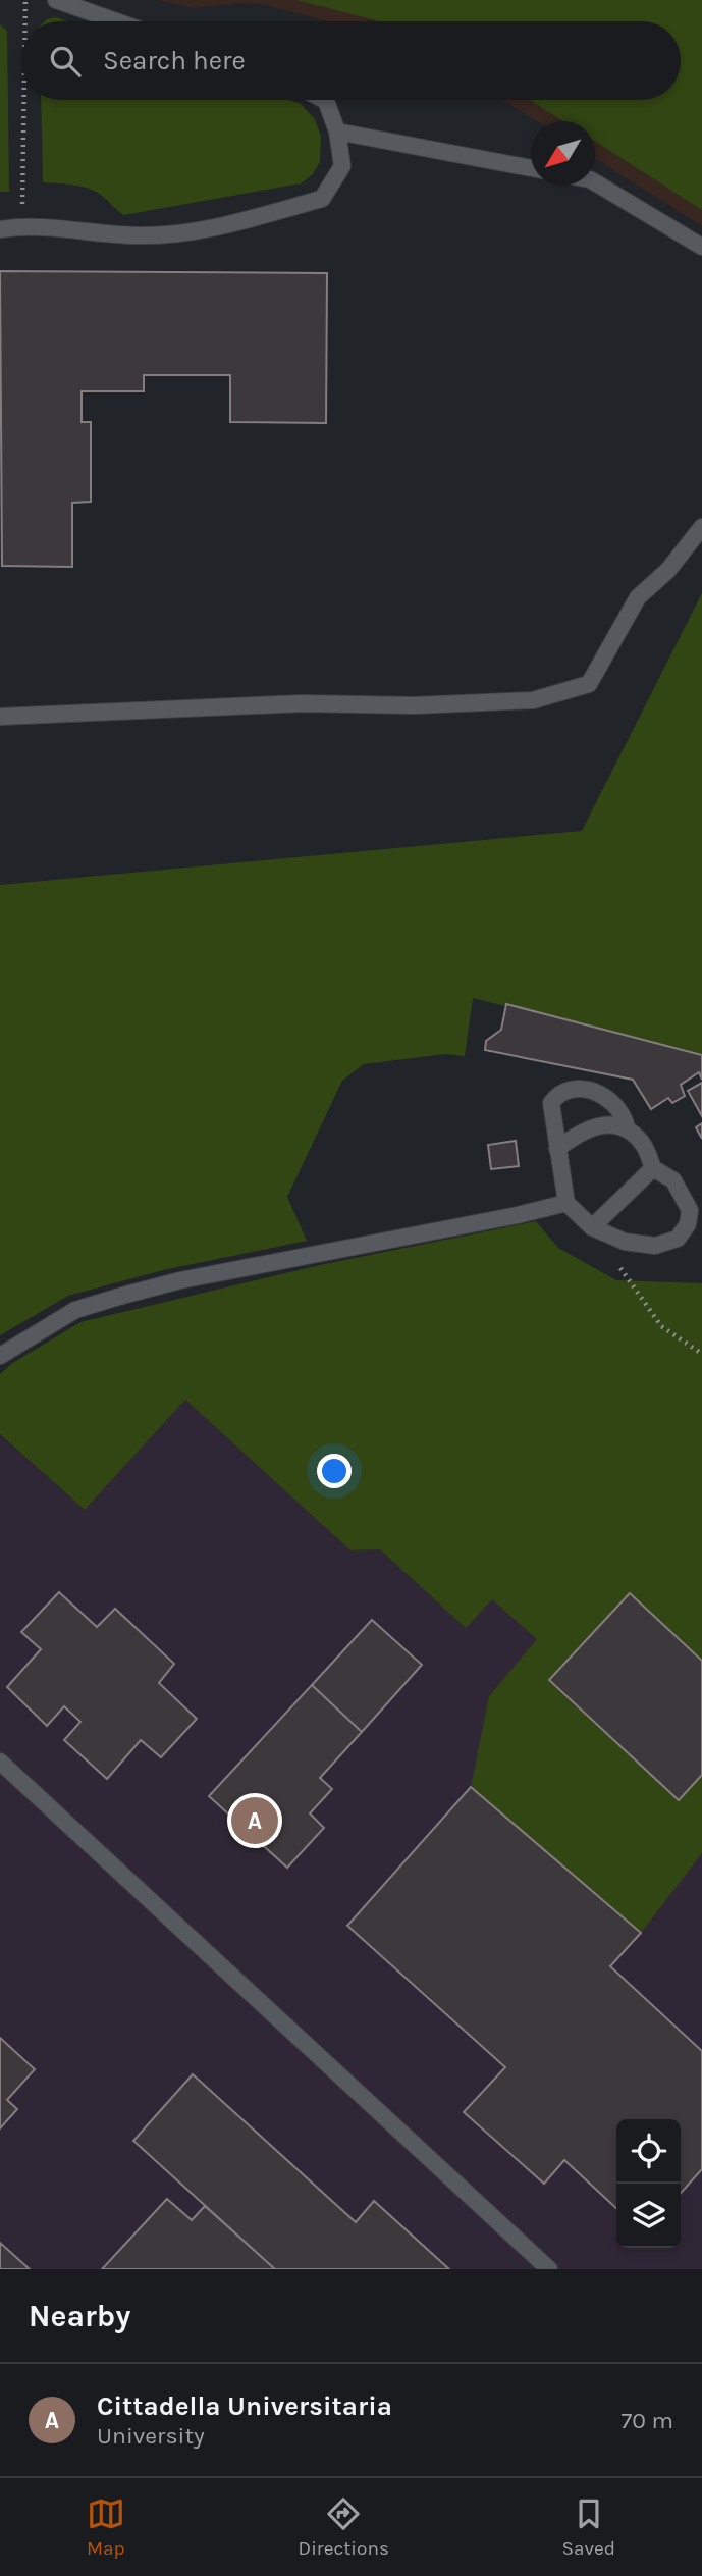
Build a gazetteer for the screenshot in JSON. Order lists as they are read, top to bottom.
{
  "north": "bottom left",
  "page": {
    "search": "Search here",
    "pins": "A",
    "heading": "Nearby",
    "list": [
      {
        "mark": "A",
        "name": "Cittadella Universitaria",
        "note": "University",
        "value": "70 m"
      }
    ],
    "nav": ["Map", "Directions", "Saved"]
  }
}
